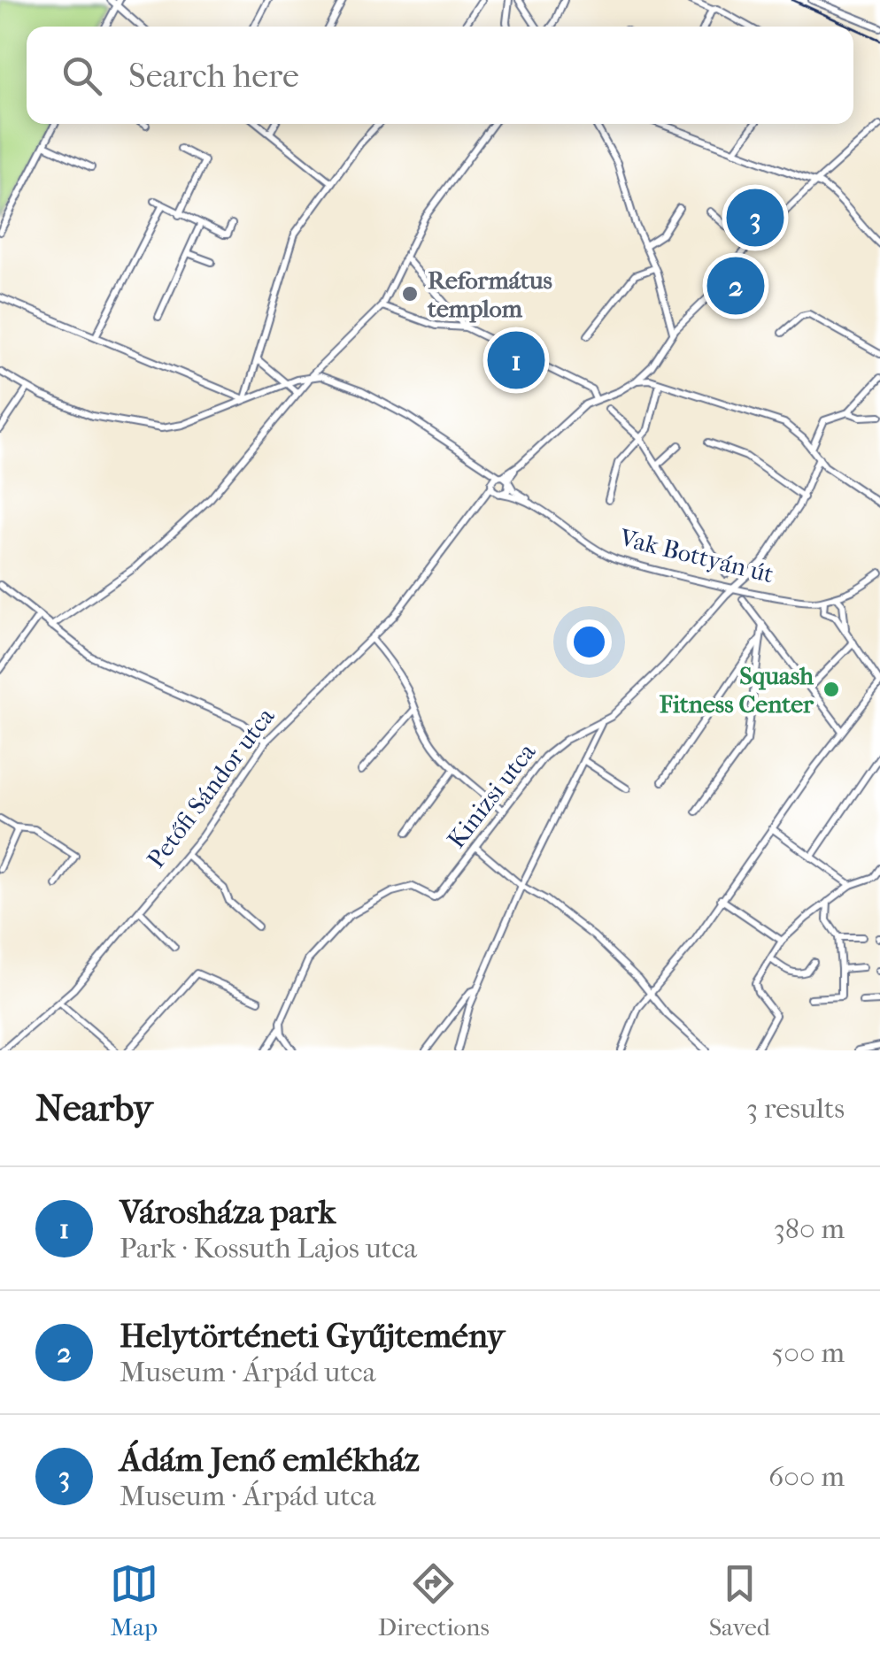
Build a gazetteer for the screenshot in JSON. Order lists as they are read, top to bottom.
{
  "streets": {
    "street": ["Vak Bottyán út", "Petőfi Sándor utca", "Kinizsi utca"]
  },
  "crossings": [
    ["Vak Bottyán út", "Petőfi Sándor utca"],
    ["Vak Bottyán út", "Kinizsi utca"]
  ],
  "places": ["Református templom", "Squash Fitness Center"],
  "page": {
    "search": "Search here",
    "pins": ["3", "2", "1"],
    "heading": ["Nearby", "3 results"],
    "list": [
      {
        "mark": "1",
        "name": "Városháza park",
        "note": "Park · Kossuth Lajos utca",
        "value": "380 m"
      },
      {
        "mark": "2",
        "name": "Helytörténeti Gyűjtemény",
        "note": "Museum · Árpád utca",
        "value": "500 m"
      },
      {
        "mark": "3",
        "name": "Ádám Jenő emlékház",
        "note": "Museum · Árpád utca",
        "value": "600 m"
      }
    ],
    "nav": ["Map", "Directions", "Saved"]
  }
}
